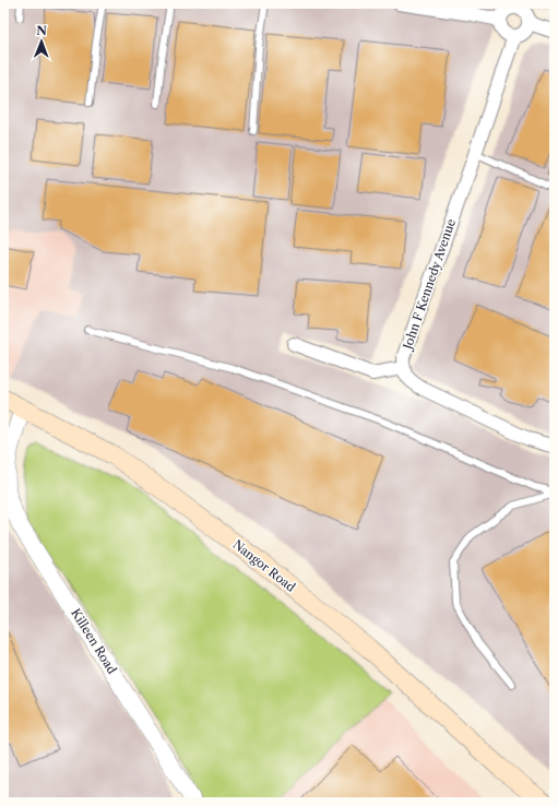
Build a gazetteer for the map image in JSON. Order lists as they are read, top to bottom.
{
  "streets": {
    "main road": ["Nangor Road"],
    "street": ["John F Kennedy Avenue", "Killeen Road"]
  },
  "crossings": [
    ["Nangor Road", "Killeen Road"]
  ],
  "north": "top"
}
